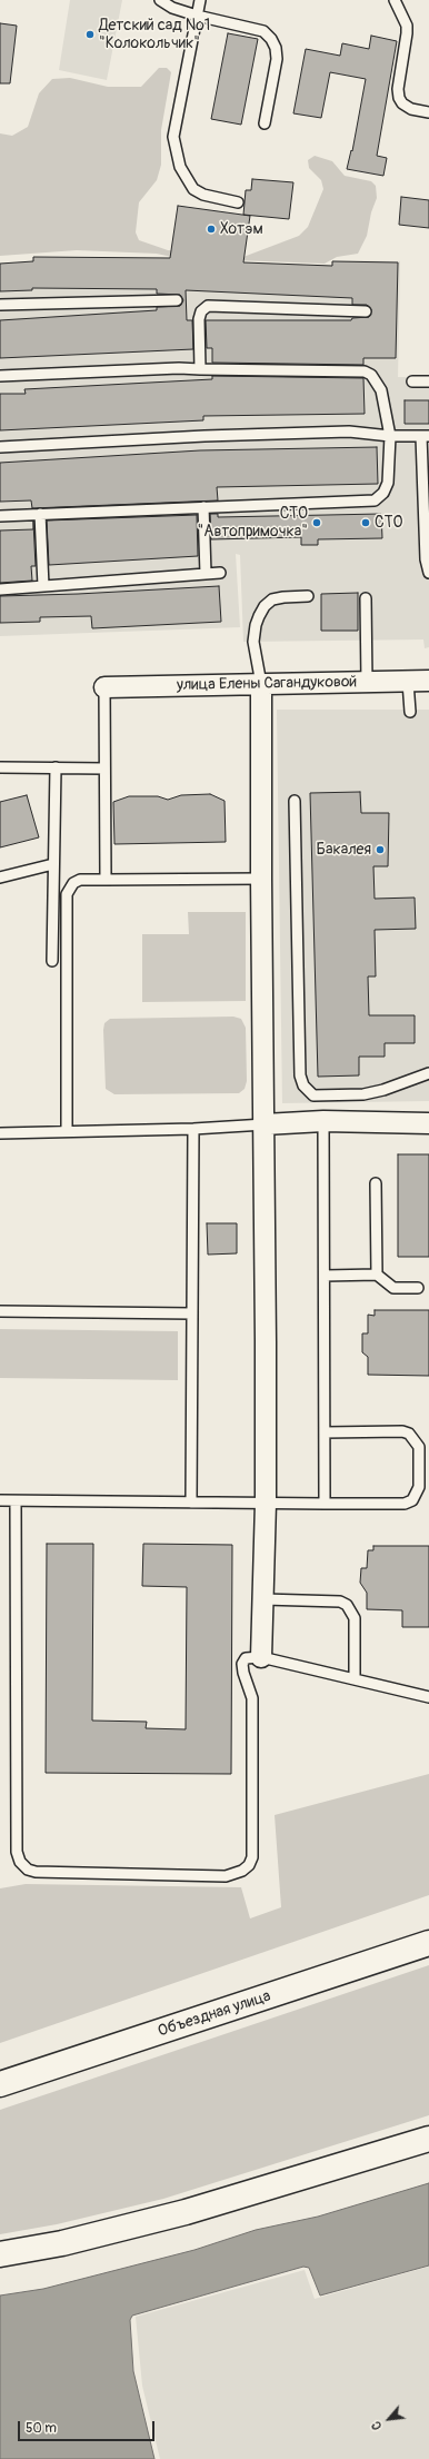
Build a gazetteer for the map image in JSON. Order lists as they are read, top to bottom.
{
  "streets": {
    "highway": ["Объездная улица"],
    "street": ["улица Елены Сагандуковой"]
  },
  "places": [
    "Детский сад №1 \"Колокольчик\"",
    "Хотэм",
    "СТО \"Автопримочка\"",
    "СТО",
    "Бакалея"
  ],
  "scale_bar": "50 m",
  "north": "bottom left"
}
